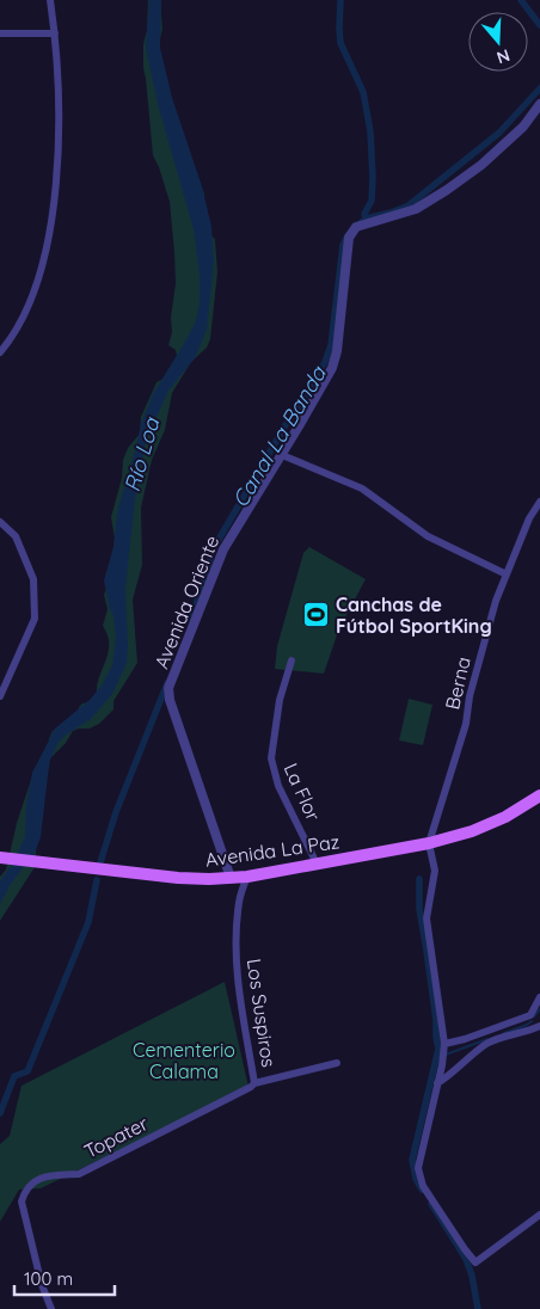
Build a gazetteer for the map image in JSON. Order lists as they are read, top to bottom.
{
  "streets": {
    "main road": ["Avenida La Paz"],
    "street": [
      "Avenida Oriente",
      "Berna",
      "La Flor",
      "Los Suspiros",
      "Topater"
    ]
  },
  "crossings": [
    ["Avenida Oriente", "Avenida La Paz"],
    ["Berna", "Avenida La Paz"],
    ["La Flor", "Avenida La Paz"],
    ["Avenida La Paz", "Los Suspiros"],
    ["Los Suspiros", "Topater"]
  ],
  "water": ["Canal La Banda", "Río Loa"],
  "parks": ["Cementerio Calama"],
  "places": {
    "sports": ["Canchas de Fútbol SportKing"]
  },
  "scale_bar": "100 m",
  "north": "bottom"
}
